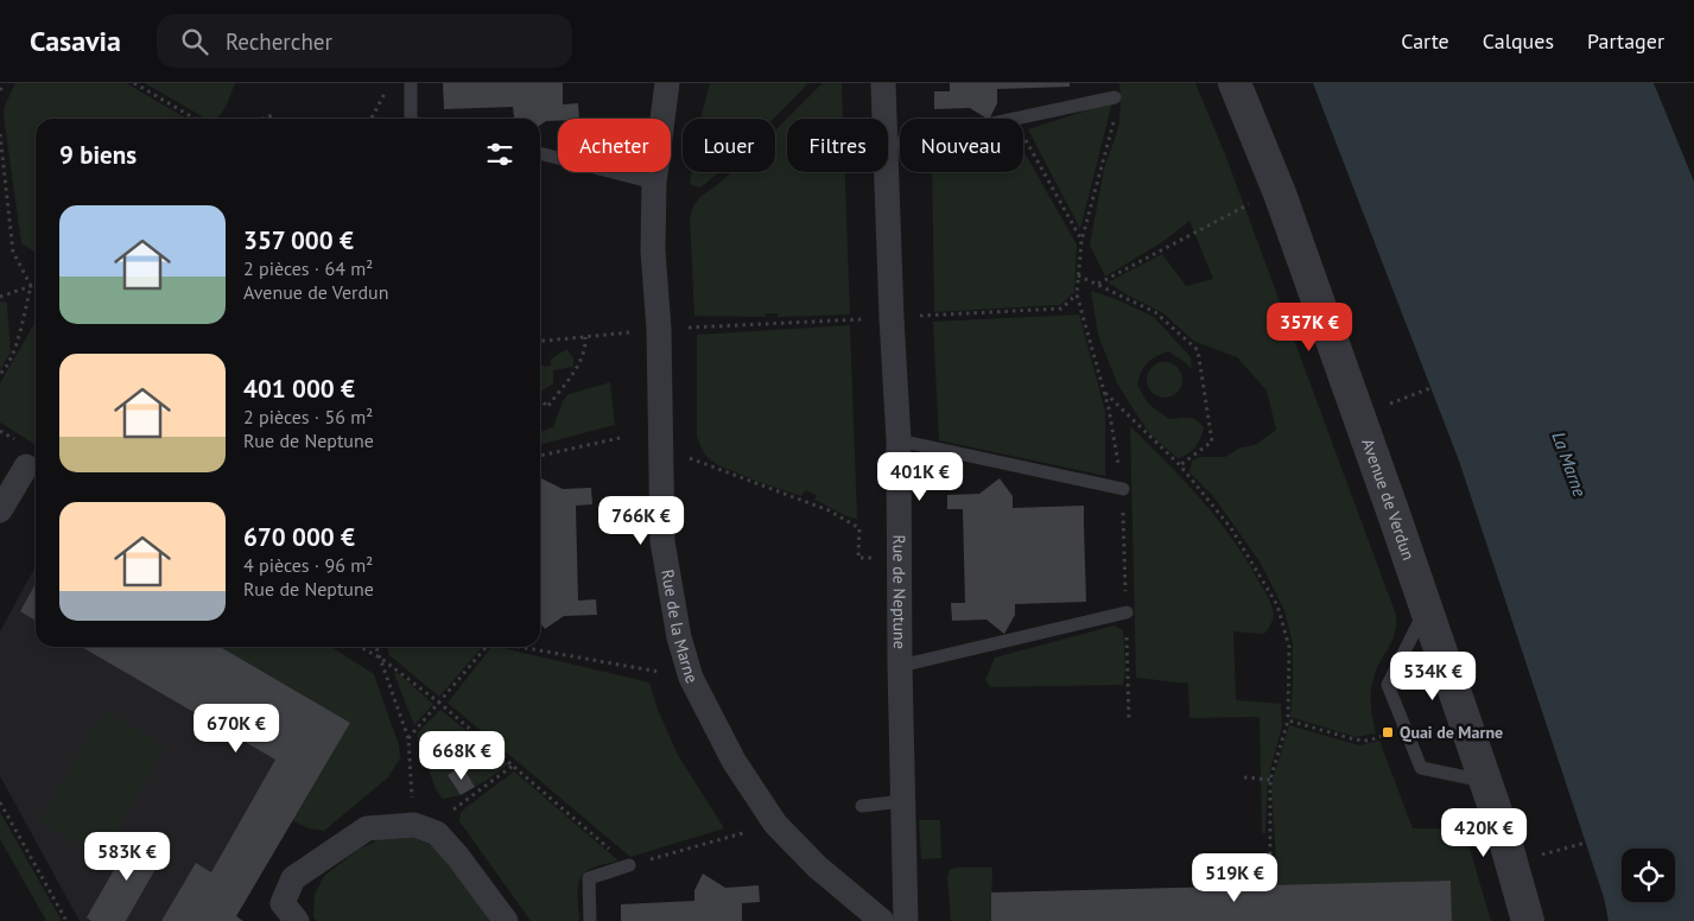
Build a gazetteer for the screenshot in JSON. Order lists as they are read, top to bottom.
{
  "streets": {
    "street": ["Avenue de Verdun", "Rue de Neptune", "Rue de la Marne"]
  },
  "water": ["La Marne"],
  "places": {
    "transit": ["Quai de Marne"]
  },
  "page": {
    "header": "Casavia",
    "search": "Rechercher",
    "nav": ["Carte", "Calques", "Partager"],
    "chip": [
      "Acheter",
      "Louer",
      "Filtres",
      "Nouveau"
    ],
    "heading": "9 biens",
    "list": [
      {
        "name": "357 000 €",
        "note": "2 pièces · 64 m² · Avenue de Verdun"
      },
      {
        "name": "401 000 €",
        "note": "2 pièces · 56 m² · Rue de Neptune"
      },
      {
        "name": "670 000 €",
        "note": "4 pièces · 96 m² · Rue de Neptune"
      }
    ],
    "price": [
      "357K €",
      "401K €",
      "766K €",
      "534K €",
      "670K €",
      "668K €",
      "420K €",
      "583K €",
      "519K €"
    ]
  }
}
